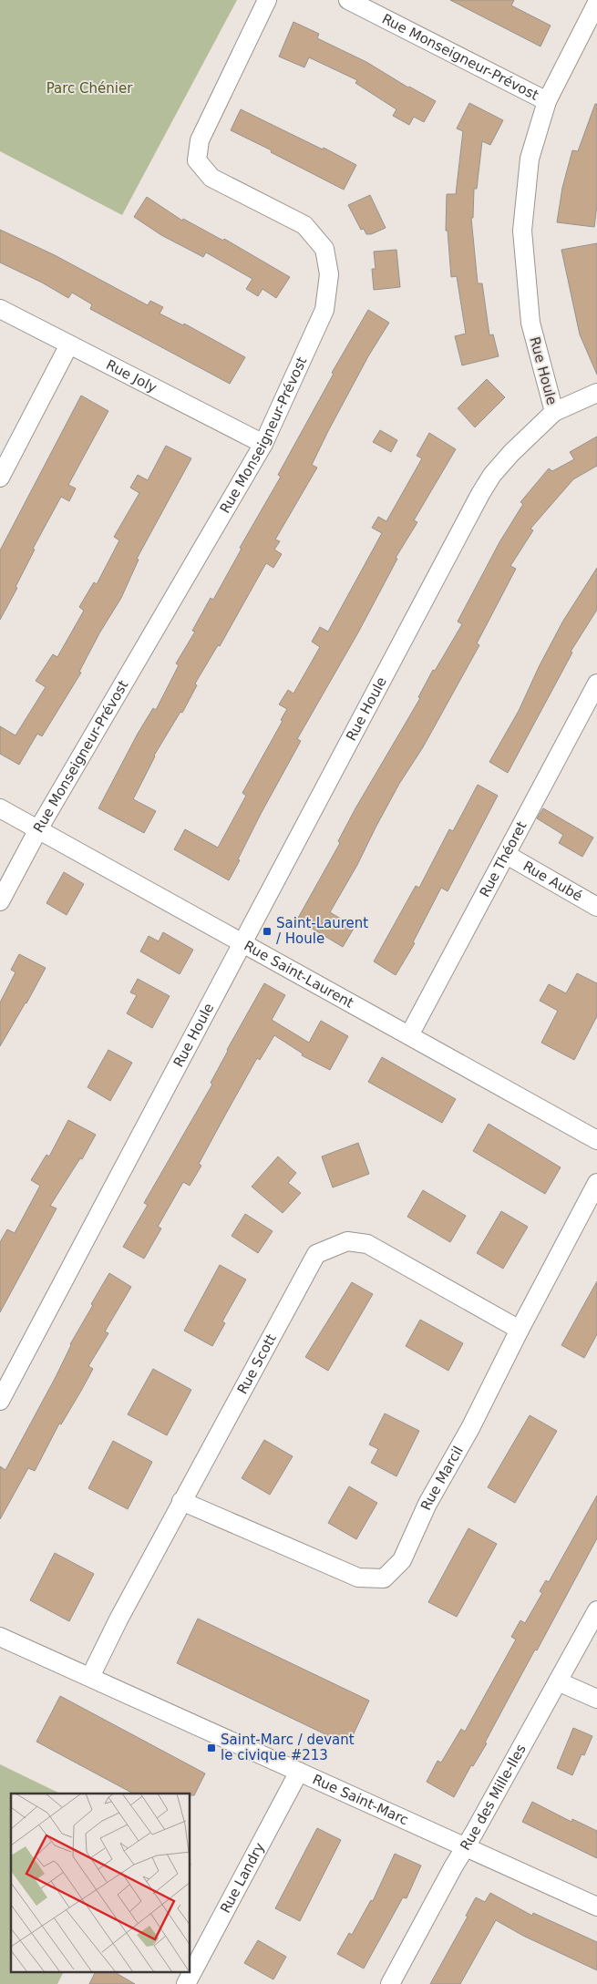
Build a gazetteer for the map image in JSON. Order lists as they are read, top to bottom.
{
  "streets": {
    "street": [
      "Rue Monseigneur-Prévost",
      "Rue Houle",
      "Rue Joly",
      "Rue Théoret",
      "Rue Aubé",
      "Rue Saint-Laurent",
      "Rue Scott",
      "Rue Marcil",
      "Rue des Mille-Iles",
      "Rue Saint-Marc",
      "Rue Landry"
    ]
  },
  "crossings": [
    ["Rue Monseigneur-Prévost", "Rue Houle"],
    ["Rue Monseigneur-Prévost", "Rue Joly"],
    ["Rue Monseigneur-Prévost", "Rue Saint-Laurent"],
    ["Rue Houle", "Rue Saint-Laurent"],
    ["Rue Théoret", "Rue Aubé"],
    ["Rue Théoret", "Rue Saint-Laurent"],
    ["Rue Scott", "Rue Marcil"],
    ["Rue Scott", "Rue Saint-Marc"],
    ["Rue des Mille-Iles", "Rue Saint-Marc"],
    ["Rue Saint-Marc", "Rue Landry"]
  ],
  "parks": ["Parc Chénier"],
  "places": {
    "transit": ["Saint-Laurent / Houle", "Saint-Marc / devant le civique #213"]
  }
}
